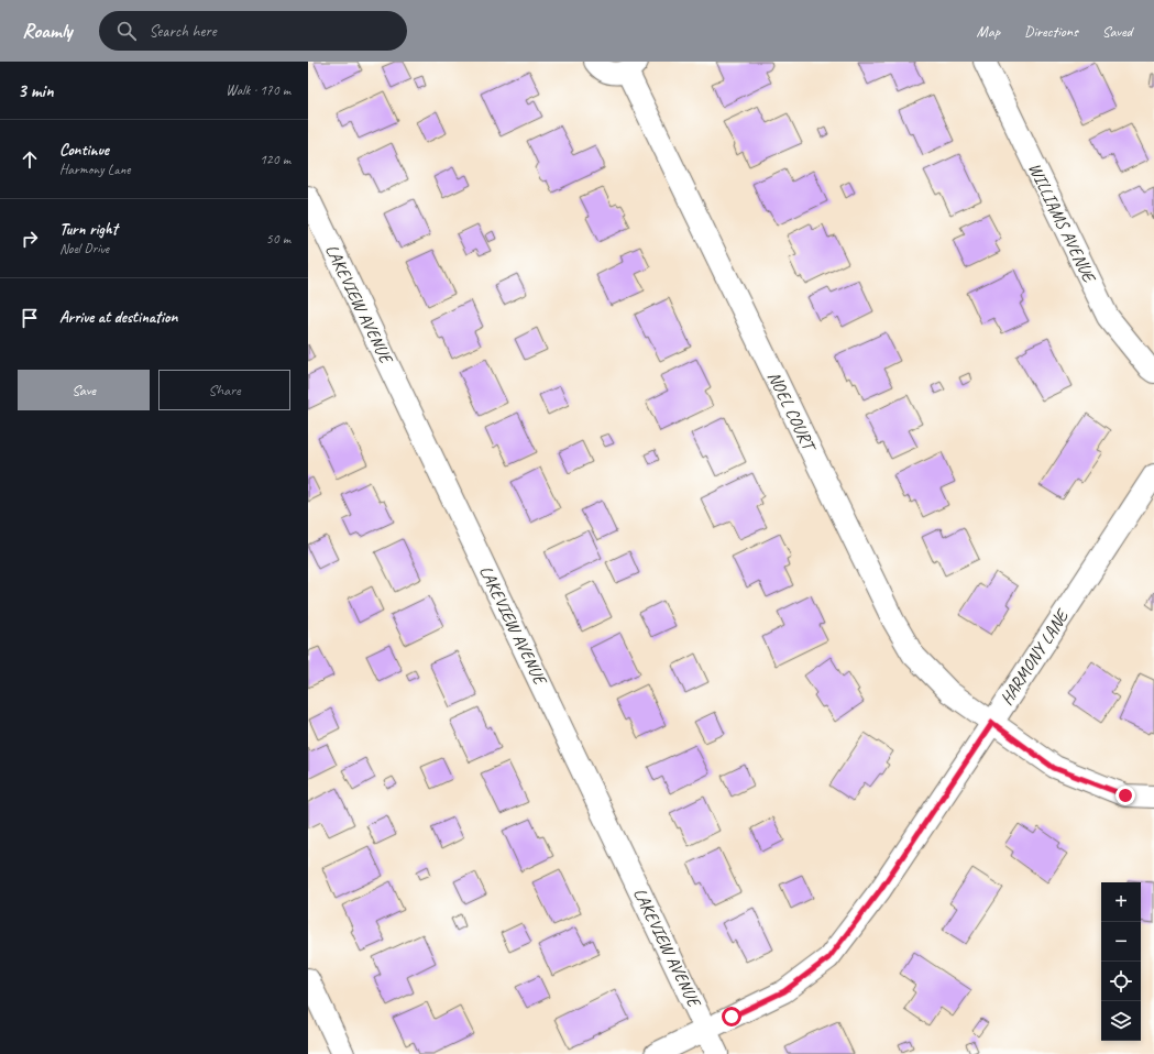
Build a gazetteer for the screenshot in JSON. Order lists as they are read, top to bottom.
{
  "streets": {
    "street": [
      "WILLIAMS AVENUE",
      "LAKEVIEW AVENUE",
      "NOEL COURT",
      "HARMONY LANE"
    ]
  },
  "crossings": [
    ["LAKEVIEW AVENUE", "HARMONY LANE"],
    ["NOEL COURT", "HARMONY LANE"]
  ],
  "page": {
    "header": "Roamly",
    "search": "Search here",
    "nav": ["Map", "Directions", "Saved"],
    "heading": ["3 min", "Walk · 170 m"],
    "list": [
      ["Continue", "Harmony Lane", "120 m"],
      ["Turn right", "Noel Drive", "50 m"],
      "Arrive at destination"
    ],
    "buttons": ["Save", "Share"],
    "map_buttons": ["+", "−"]
  }
}
